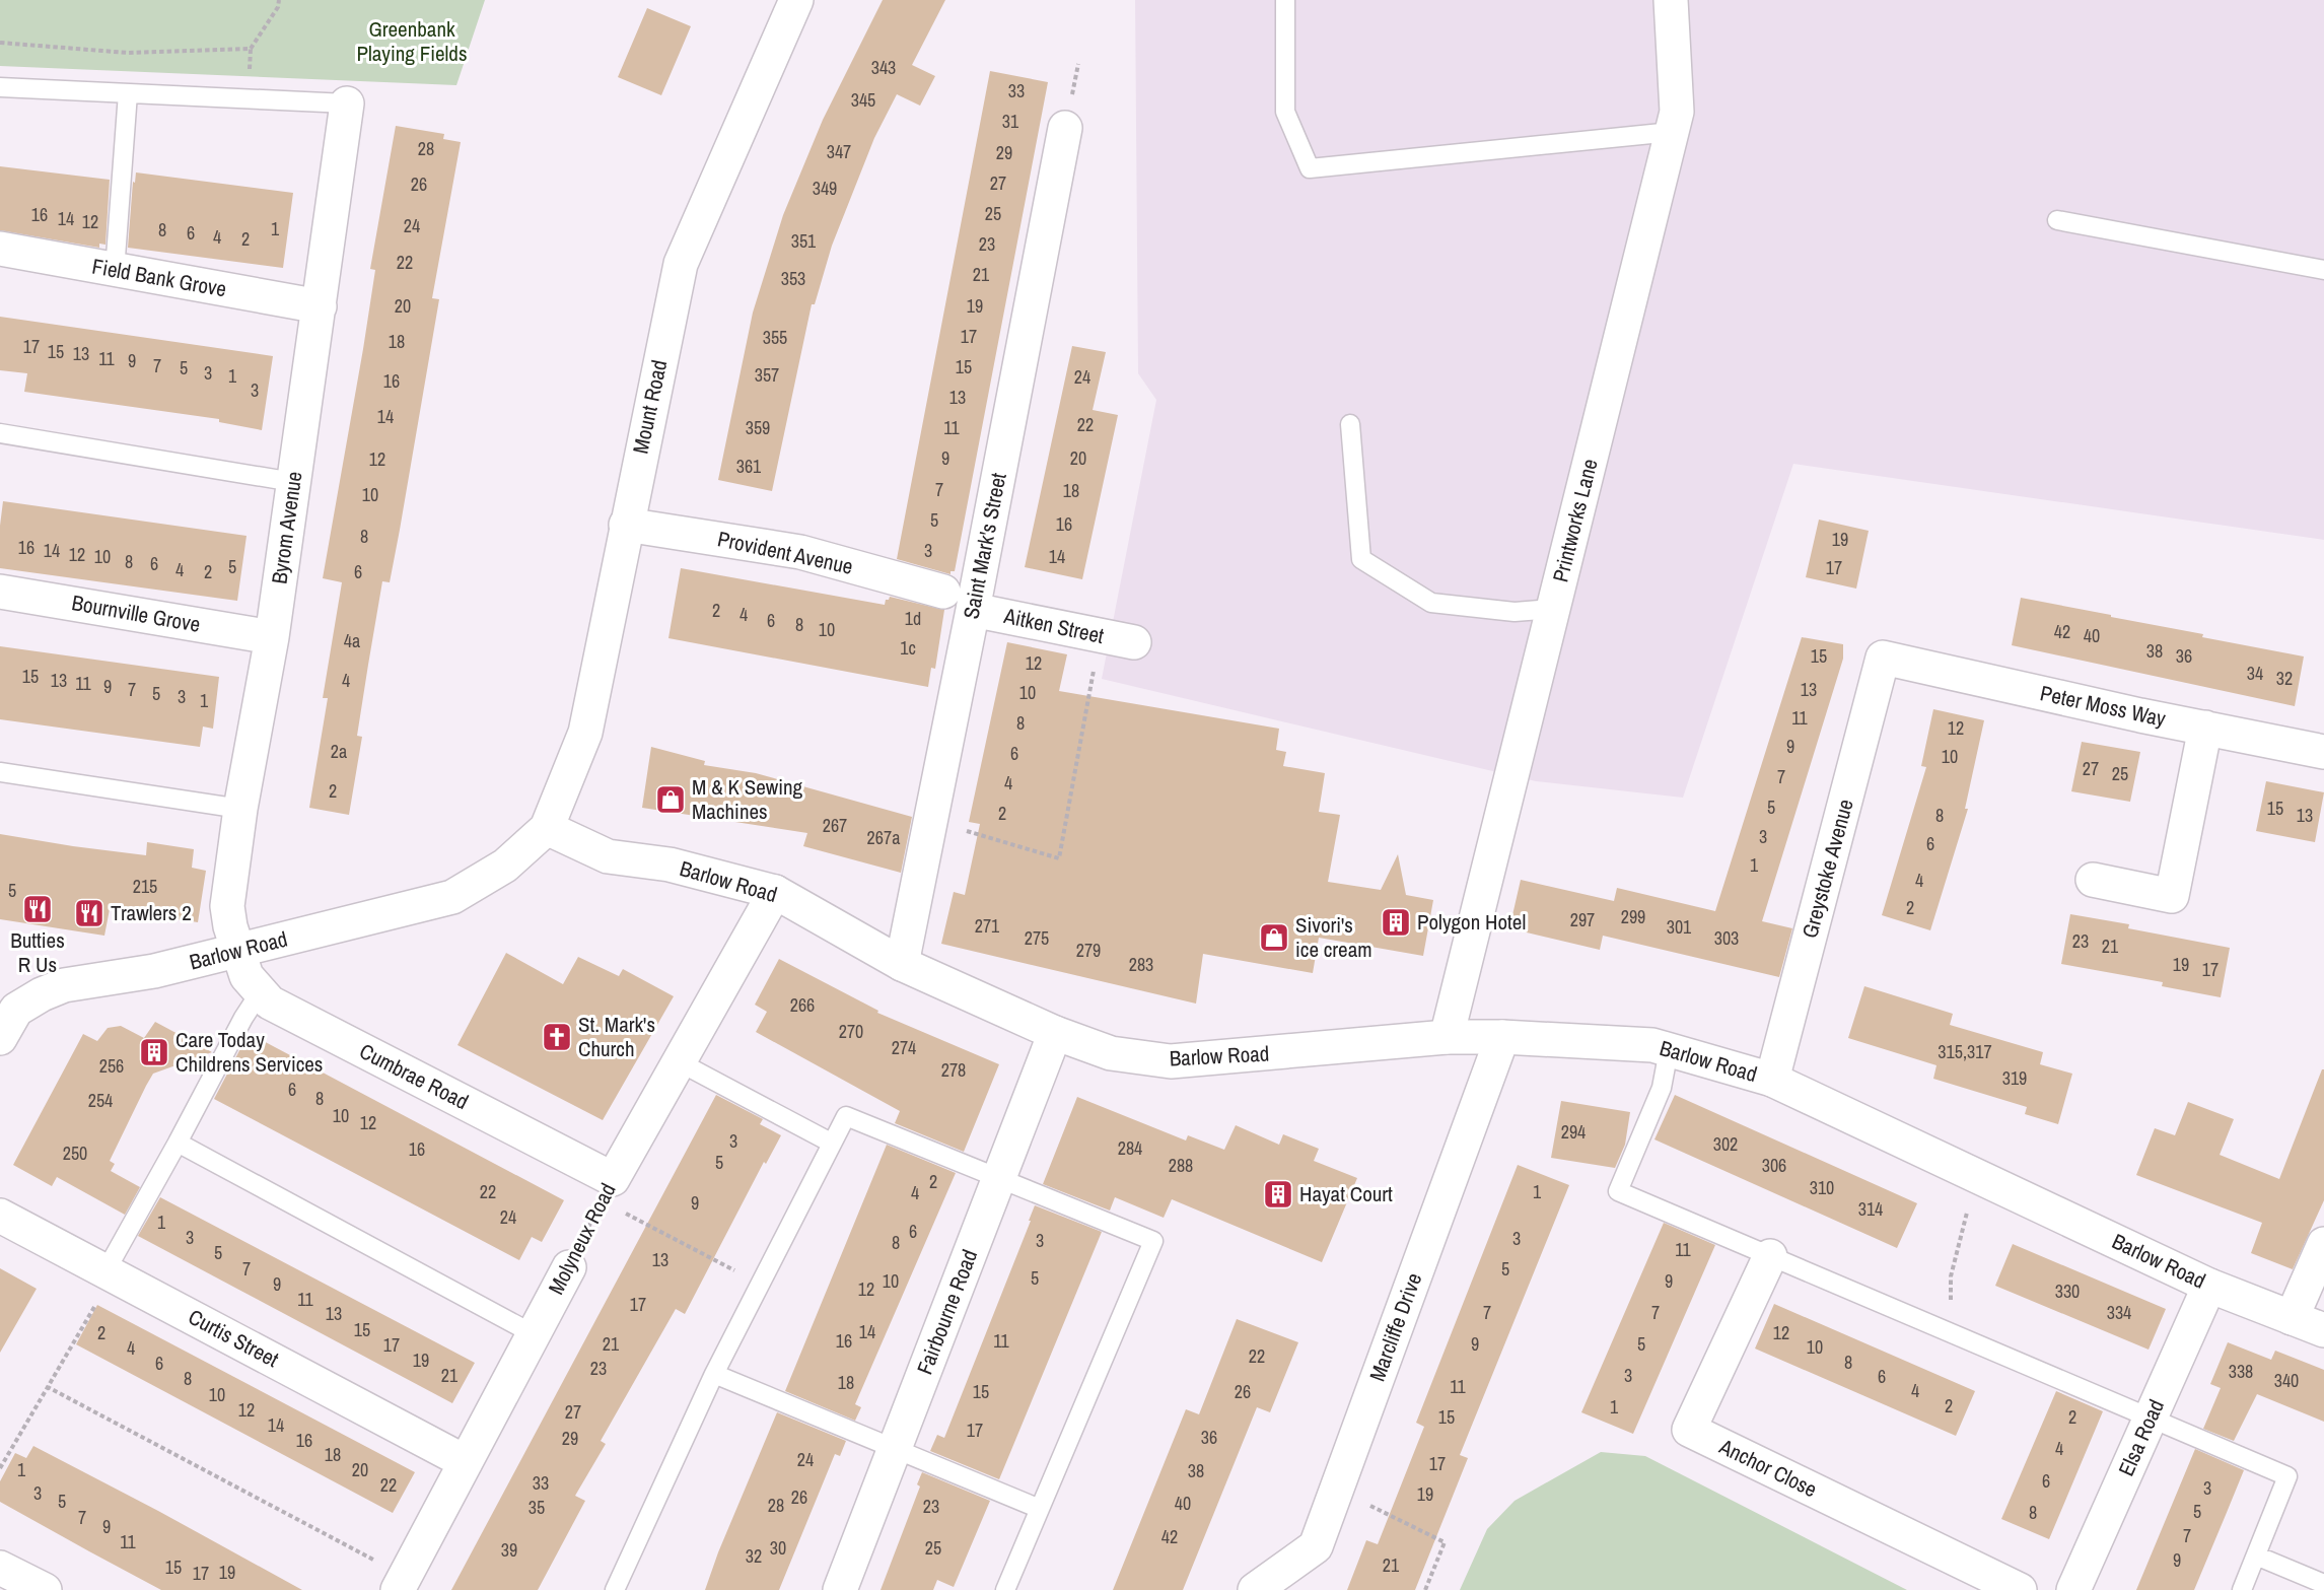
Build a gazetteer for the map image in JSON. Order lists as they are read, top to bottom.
{
  "streets": {
    "street": [
      "Field Bank Grove",
      "Mount Road",
      "Printworks Lane",
      "Byrom Avenue",
      "Saint Mark's Street",
      "Provident Avenue",
      "Bournville Grove",
      "Aitken Street",
      "Peter Moss Way",
      "Greystoke Avenue",
      "Barlow Road",
      "Cumbrae Road",
      "Molyneux Road",
      "Fairbourne Road",
      "Marcliffe Drive",
      "Curtis Street",
      "Elsa Road",
      "Anchor Close"
    ]
  },
  "crossings": [
    ["Field Bank Grove", "Byrom Avenue"],
    ["Mount Road", "Provident Avenue"],
    ["Mount Road", "Barlow Road"],
    ["Printworks Lane", "Barlow Road"],
    ["Byrom Avenue", "Bournville Grove"],
    ["Byrom Avenue", "Barlow Road"],
    ["Byrom Avenue", "Cumbrae Road"],
    ["Saint Mark's Street", "Aitken Street"],
    ["Saint Mark's Street", "Barlow Road"],
    ["Peter Moss Way", "Greystoke Avenue"],
    ["Greystoke Avenue", "Barlow Road"],
    ["Barlow Road", "Cumbrae Road"],
    ["Barlow Road", "Molyneux Road"],
    ["Barlow Road", "Fairbourne Road"],
    ["Barlow Road", "Marcliffe Drive"],
    ["Barlow Road", "Elsa Road"],
    ["Cumbrae Road", "Molyneux Road"],
    ["Molyneux Road", "Curtis Street"]
  ],
  "parks": ["Greenbank Playing Fields"],
  "places": {
    "shop": ["M & K Sewing Machines", "Sivori's ice cream"],
    "restaurant": ["Butties R Us", "Trawlers 2"],
    "building": ["Polygon Hotel", "Care Today Childrens Services", "Hayat Court"],
    "church": ["St. Mark's Church"]
  },
  "house_numbers": [
    "343",
    "33",
    "345",
    "31",
    "28",
    "347",
    "29",
    "27",
    "26",
    "349",
    "25",
    "16",
    "14",
    "12",
    "24",
    "1",
    "8",
    "6",
    "4",
    "2",
    "351",
    "23",
    "22",
    "21",
    "353",
    "20",
    "19",
    "17",
    "355",
    "18",
    "17",
    "15",
    "13",
    "11",
    "9",
    "7",
    "15",
    "5",
    "3",
    "357",
    "1",
    "24",
    "16",
    "3",
    "13",
    "14",
    "22",
    "359",
    "11",
    "9",
    "20",
    "12",
    "361",
    "7",
    "18",
    "10",
    "5",
    "16",
    "8",
    "19",
    "16",
    "14",
    "3",
    "12",
    "10",
    "14",
    "8",
    "6",
    "5",
    "17",
    "4",
    "2",
    "6",
    "2",
    "4",
    "1d",
    "6",
    "8",
    "10",
    "42",
    "40",
    "4a",
    "1c",
    "38",
    "15",
    "36",
    "12",
    "34",
    "15",
    "32",
    "13",
    "4",
    "11",
    "9",
    "7",
    "13",
    "10",
    "5",
    "3",
    "1",
    "11",
    "8",
    "12",
    "9",
    "2a",
    "6",
    "10",
    "27",
    "25",
    "7",
    "4",
    "2",
    "5",
    "15",
    "2",
    "8",
    "13",
    "267",
    "3",
    "267a",
    "6",
    "1",
    "4",
    "215",
    "5",
    "2",
    "299",
    "297",
    "271",
    "301",
    "275",
    "303",
    "23",
    "21",
    "279",
    "283",
    "19",
    "17",
    "266",
    "270",
    "274",
    "315,317",
    "256",
    "278",
    "319",
    "6",
    "8",
    "254",
    "10",
    "12",
    "294",
    "3",
    "302",
    "284",
    "16",
    "250",
    "5",
    "288",
    "306",
    "2",
    "310",
    "22",
    "1",
    "4",
    "9",
    "314",
    "24",
    "1",
    "6",
    "3",
    "3",
    "3",
    "8",
    "11",
    "5",
    "13",
    "7",
    "5",
    "5",
    "10",
    "9",
    "9",
    "12",
    "330",
    "11",
    "17",
    "7",
    "7",
    "334",
    "13",
    "15",
    "14",
    "2",
    "12",
    "16",
    "11",
    "21",
    "9",
    "5",
    "17",
    "10",
    "4",
    "22",
    "19",
    "8",
    "6",
    "23",
    "338",
    "21",
    "3",
    "6",
    "8",
    "340",
    "18",
    "11",
    "4",
    "15",
    "26",
    "10",
    "2",
    "1",
    "12",
    "27",
    "15",
    "2",
    "14",
    "17",
    "36",
    "29",
    "16",
    "4",
    "18",
    "24",
    "17",
    "1",
    "20",
    "38",
    "6",
    "33",
    "22",
    "3",
    "3",
    "19",
    "26",
    "5",
    "40",
    "28",
    "23",
    "35",
    "5",
    "8",
    "7",
    "9",
    "7",
    "42",
    "11",
    "30",
    "25",
    "39",
    "32",
    "9",
    "21",
    "15",
    "19",
    "17"
  ]
}
